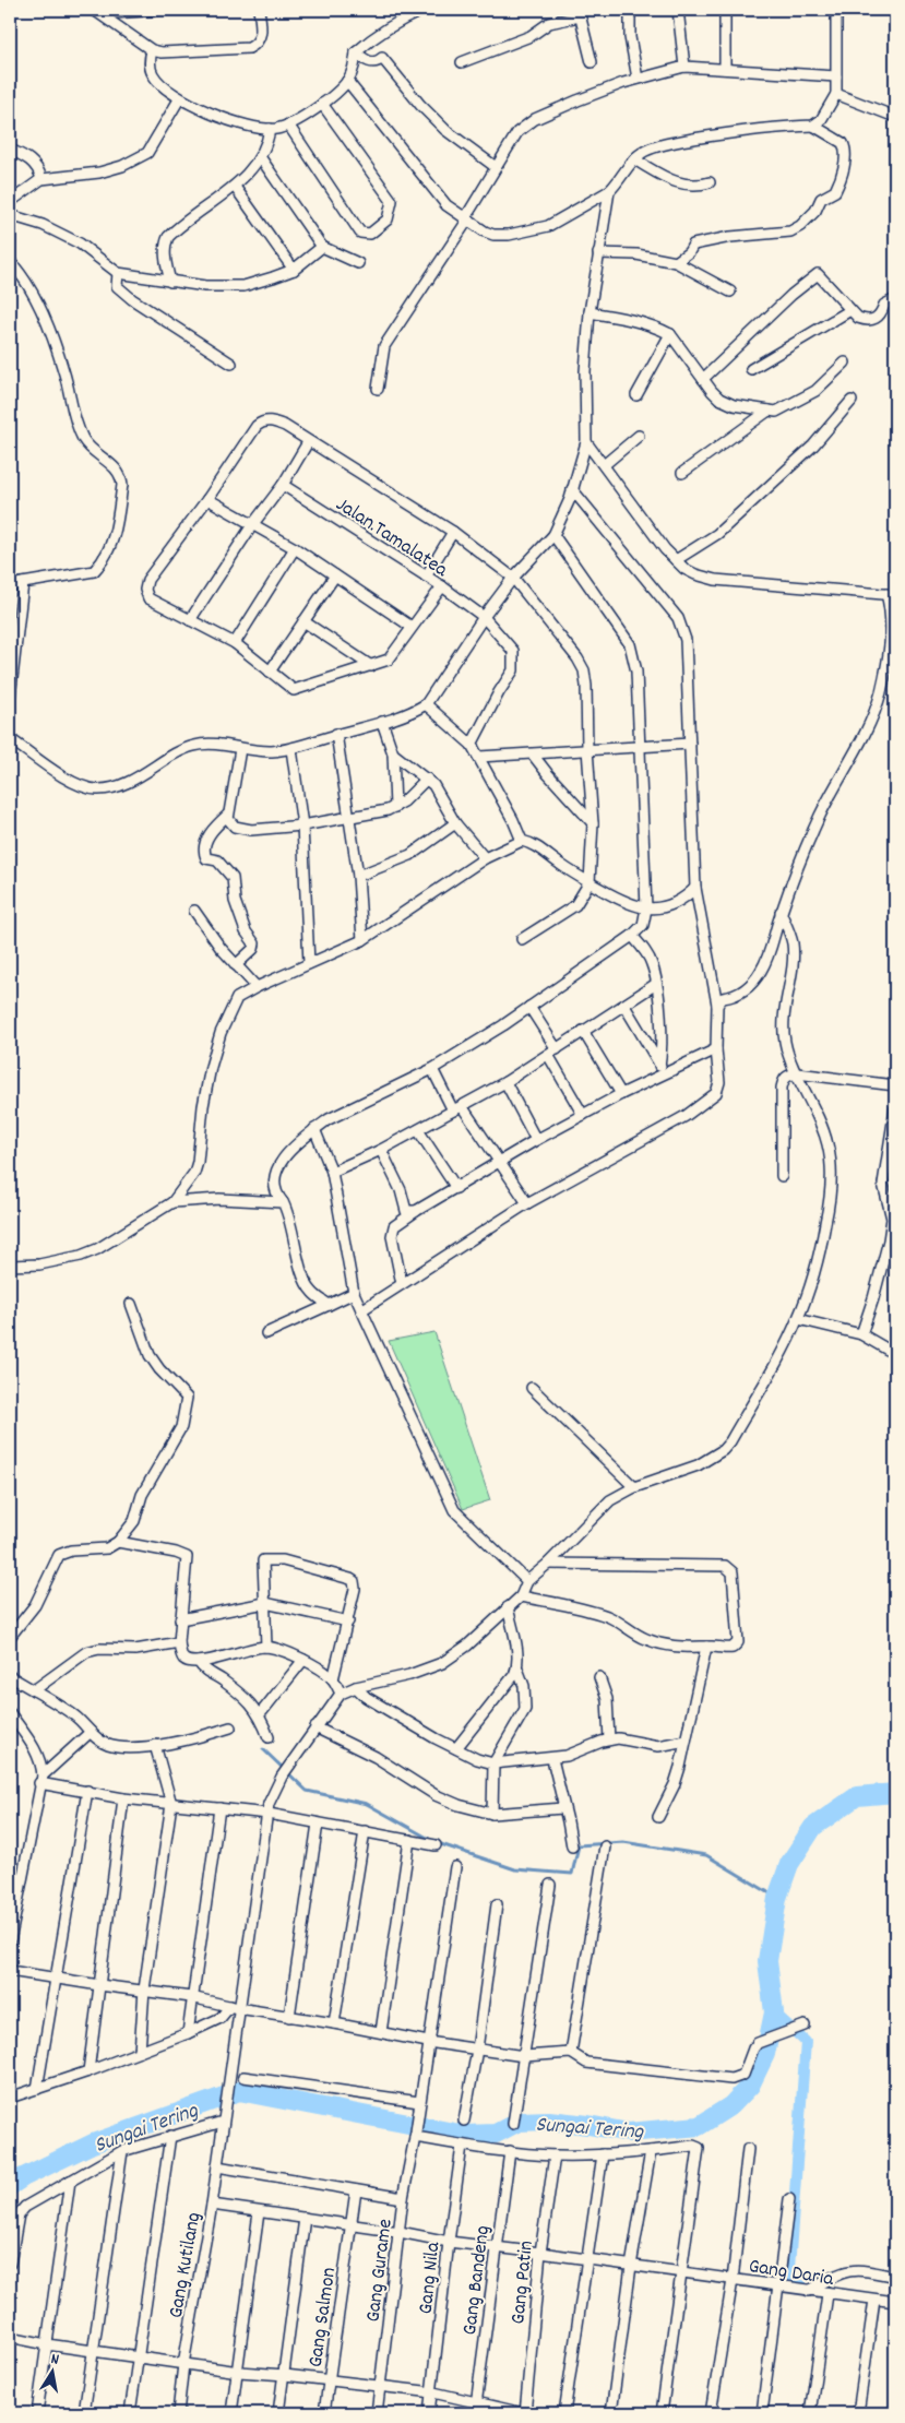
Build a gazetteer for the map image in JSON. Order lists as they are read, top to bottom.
{
  "streets": {
    "street": [
      "Jalan.Tamalatea",
      "Gang Kutilang",
      "Gang Gurame",
      "Gang Daria",
      "Gang Nila",
      "Gang Bandeng",
      "Gang Patin",
      "Gang Salmon"
    ]
  },
  "crossings": [
    ["Gang Kutilang", "Gang Daria"],
    ["Gang Gurame", "Gang Daria"],
    ["Gang Daria", "Gang Nila"],
    ["Gang Daria", "Gang Bandeng"],
    ["Gang Daria", "Gang Patin"],
    ["Gang Daria", "Gang Salmon"]
  ],
  "water": ["Sungai Tering"],
  "north": "top"
}
